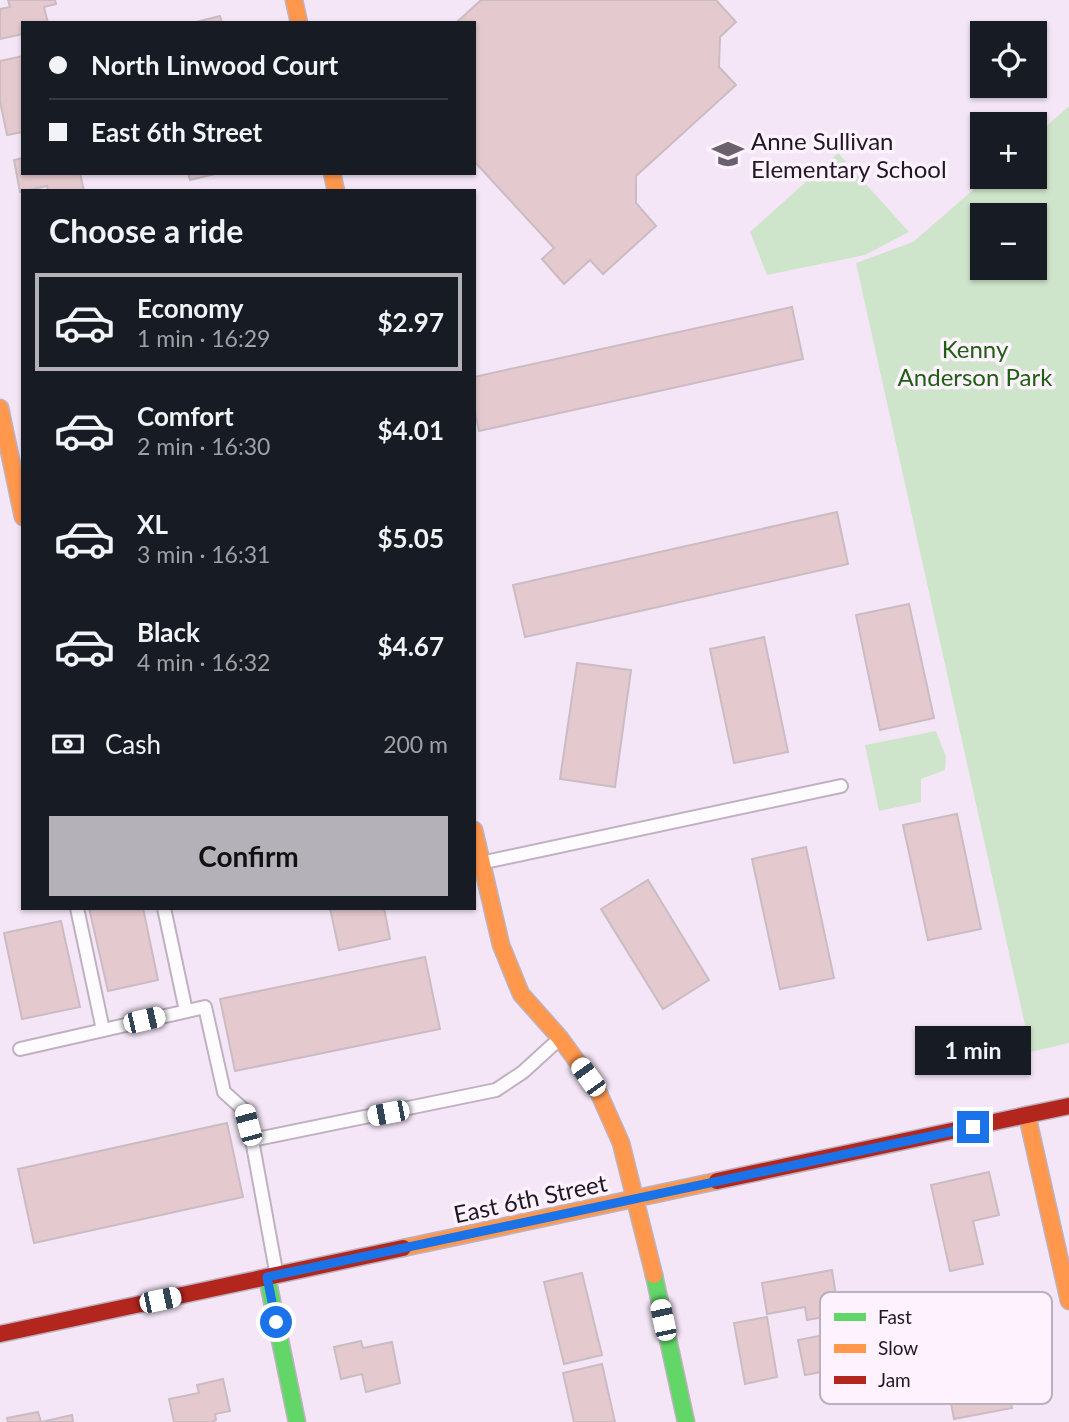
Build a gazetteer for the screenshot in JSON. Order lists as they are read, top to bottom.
{
  "streets": {
    "street": ["East 6th Street"]
  },
  "parks": ["Kenny Anderson Park"],
  "places": {
    "school or university": ["Anne Sullivan Elementary School"]
  },
  "legend": ["Fast", "Slow", "Jam"],
  "page": {
    "map_buttons": ["+", "−"],
    "banner": ["North Linwood Court", "East 6th Street"],
    "heading": "Choose a ride",
    "list": [
      {
        "name": "Economy",
        "note": "1 min · 16:29",
        "value": "$2.97"
      },
      {
        "name": "Comfort",
        "note": "2 min · 16:30",
        "value": "$4.01"
      },
      {
        "name": "XL",
        "note": "3 min · 16:31",
        "value": "$5.05"
      },
      {
        "name": "Black",
        "note": "4 min · 16:32",
        "value": "$4.67"
      }
    ],
    "pay": ["Cash", "200 m"],
    "buttons": "Confirm",
    "bubble": "1 min"
  }
}
